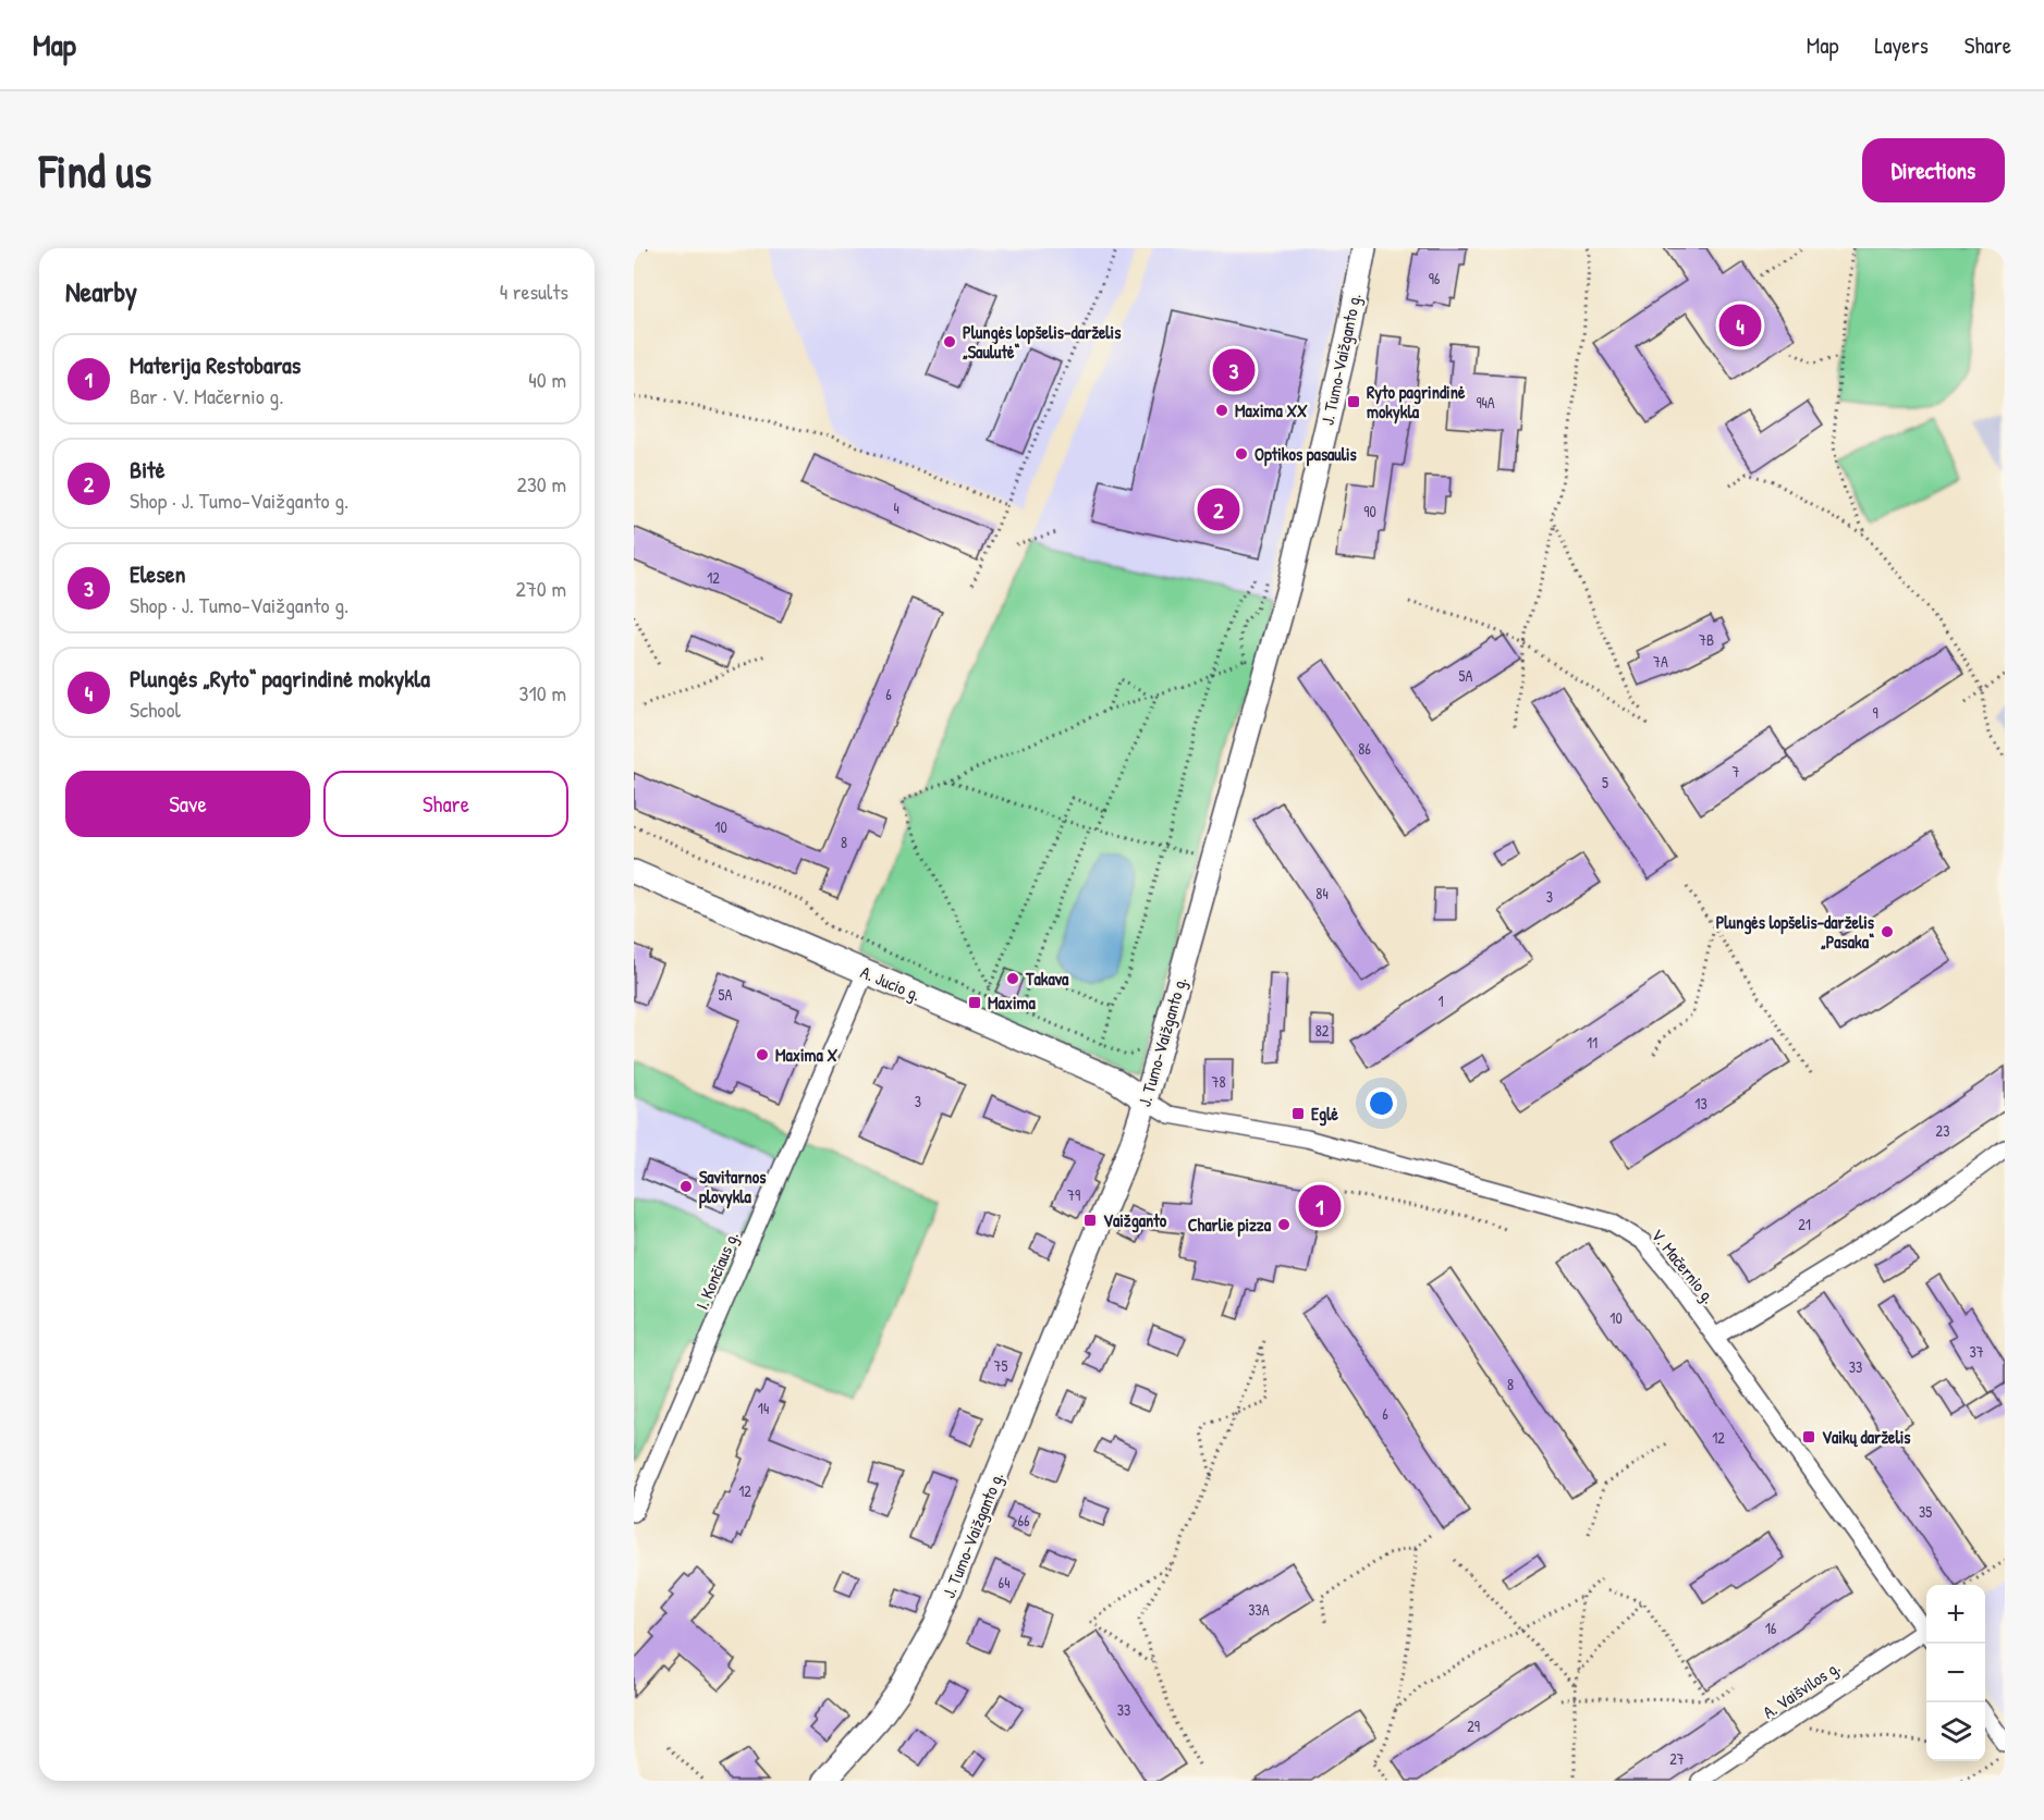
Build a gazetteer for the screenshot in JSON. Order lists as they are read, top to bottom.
{
  "streets": {
    "main road": ["J. Tumo-Vaižganto g.", "A. Jucio g."],
    "street": ["V. Mačernio g.", "I. Končiaus g.", "A. Vaišvilos g."]
  },
  "crossings": [
    ["J. Tumo-Vaižganto g.", "A. Jucio g."],
    ["J. Tumo-Vaižganto g.", "V. Mačernio g."],
    ["A. Jucio g.", "V. Mačernio g."],
    ["A. Jucio g.", "I. Končiaus g."]
  ],
  "places": {
    "other": [
      "Plungės lopšelis-darželis „Saulutė“",
      "Maxima XX",
      "Optikos pasaulis",
      "Plungės lopšelis-darželis „Pasaka“",
      "Takava",
      "Maxima X",
      "Savitarnos plovykla",
      "Charlie pizza"
    ],
    "transit": [
      "Ryto pagrindinė mokykla",
      "Maxima",
      "Eglė",
      "Vaižganto",
      "Vaikų darželis"
    ]
  },
  "house_numbers": [
    "96",
    "94A",
    "4",
    "90",
    "12",
    "7B",
    "7A",
    "5A",
    "6",
    "9",
    "86",
    "7",
    "5",
    "10",
    "8",
    "84",
    "3",
    "5A",
    "1",
    "82",
    "11",
    "78",
    "3",
    "13",
    "23",
    "79",
    "21",
    "10",
    "37",
    "75",
    "33",
    "8",
    "14",
    "6",
    "12",
    "12",
    "35",
    "66",
    "64",
    "33A",
    "16",
    "33",
    "29",
    "27"
  ],
  "page": {
    "header": "Map",
    "nav": ["Map", "Layers", "Share"],
    "buttons": [
      "Directions",
      ["Save", "Share"]
    ],
    "title": "Find us",
    "heading": ["Nearby", "4 results"],
    "pins": [
      "4",
      "3",
      "2",
      "1"
    ],
    "list": [
      {
        "mark": "1",
        "name": "Materija Restobaras",
        "note": "Bar · V. Mačernio g.",
        "value": "40 m"
      },
      {
        "mark": "2",
        "name": "Bitė",
        "note": "Shop · J. Tumo-Vaižganto g.",
        "value": "230 m"
      },
      {
        "mark": "3",
        "name": "Elesen",
        "note": "Shop · J. Tumo-Vaižganto g.",
        "value": "270 m"
      },
      {
        "mark": "4",
        "name": "Plungės „Ryto“ pagrindinė mokykla",
        "note": "School",
        "value": "310 m"
      }
    ],
    "map_buttons": ["+", "−"]
  }
}
